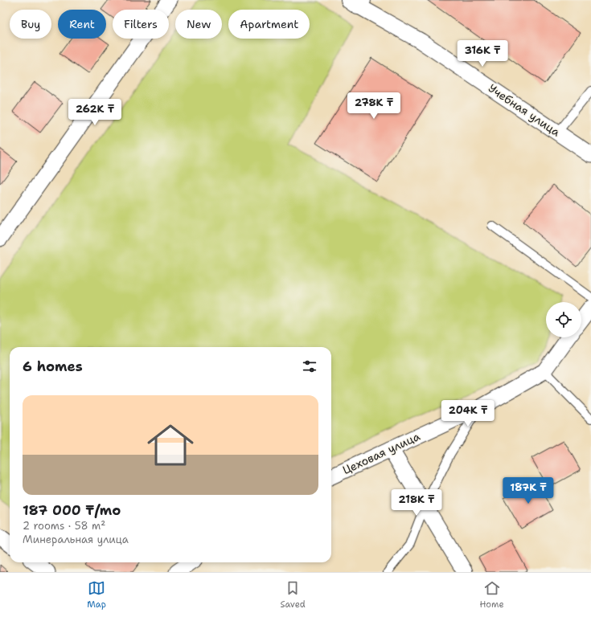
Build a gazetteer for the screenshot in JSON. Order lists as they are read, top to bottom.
{
  "streets": {
    "street": ["Учебная улица", "Цеховая улица"]
  },
  "page": {
    "chip": [
      "Buy",
      "Rent",
      "Filters",
      "New",
      "Apartment"
    ],
    "price": [
      "316K ₸",
      "278K ₸",
      "262K ₸",
      "204K ₸",
      "187K ₸",
      "218K ₸"
    ],
    "heading": "6 homes",
    "list": [
      {
        "name": "187 000 ₸/mo",
        "note": "2 rooms · 58 m² · Минеральная улица"
      }
    ],
    "tabs": ["Map", "Saved", "Home"]
  }
}
